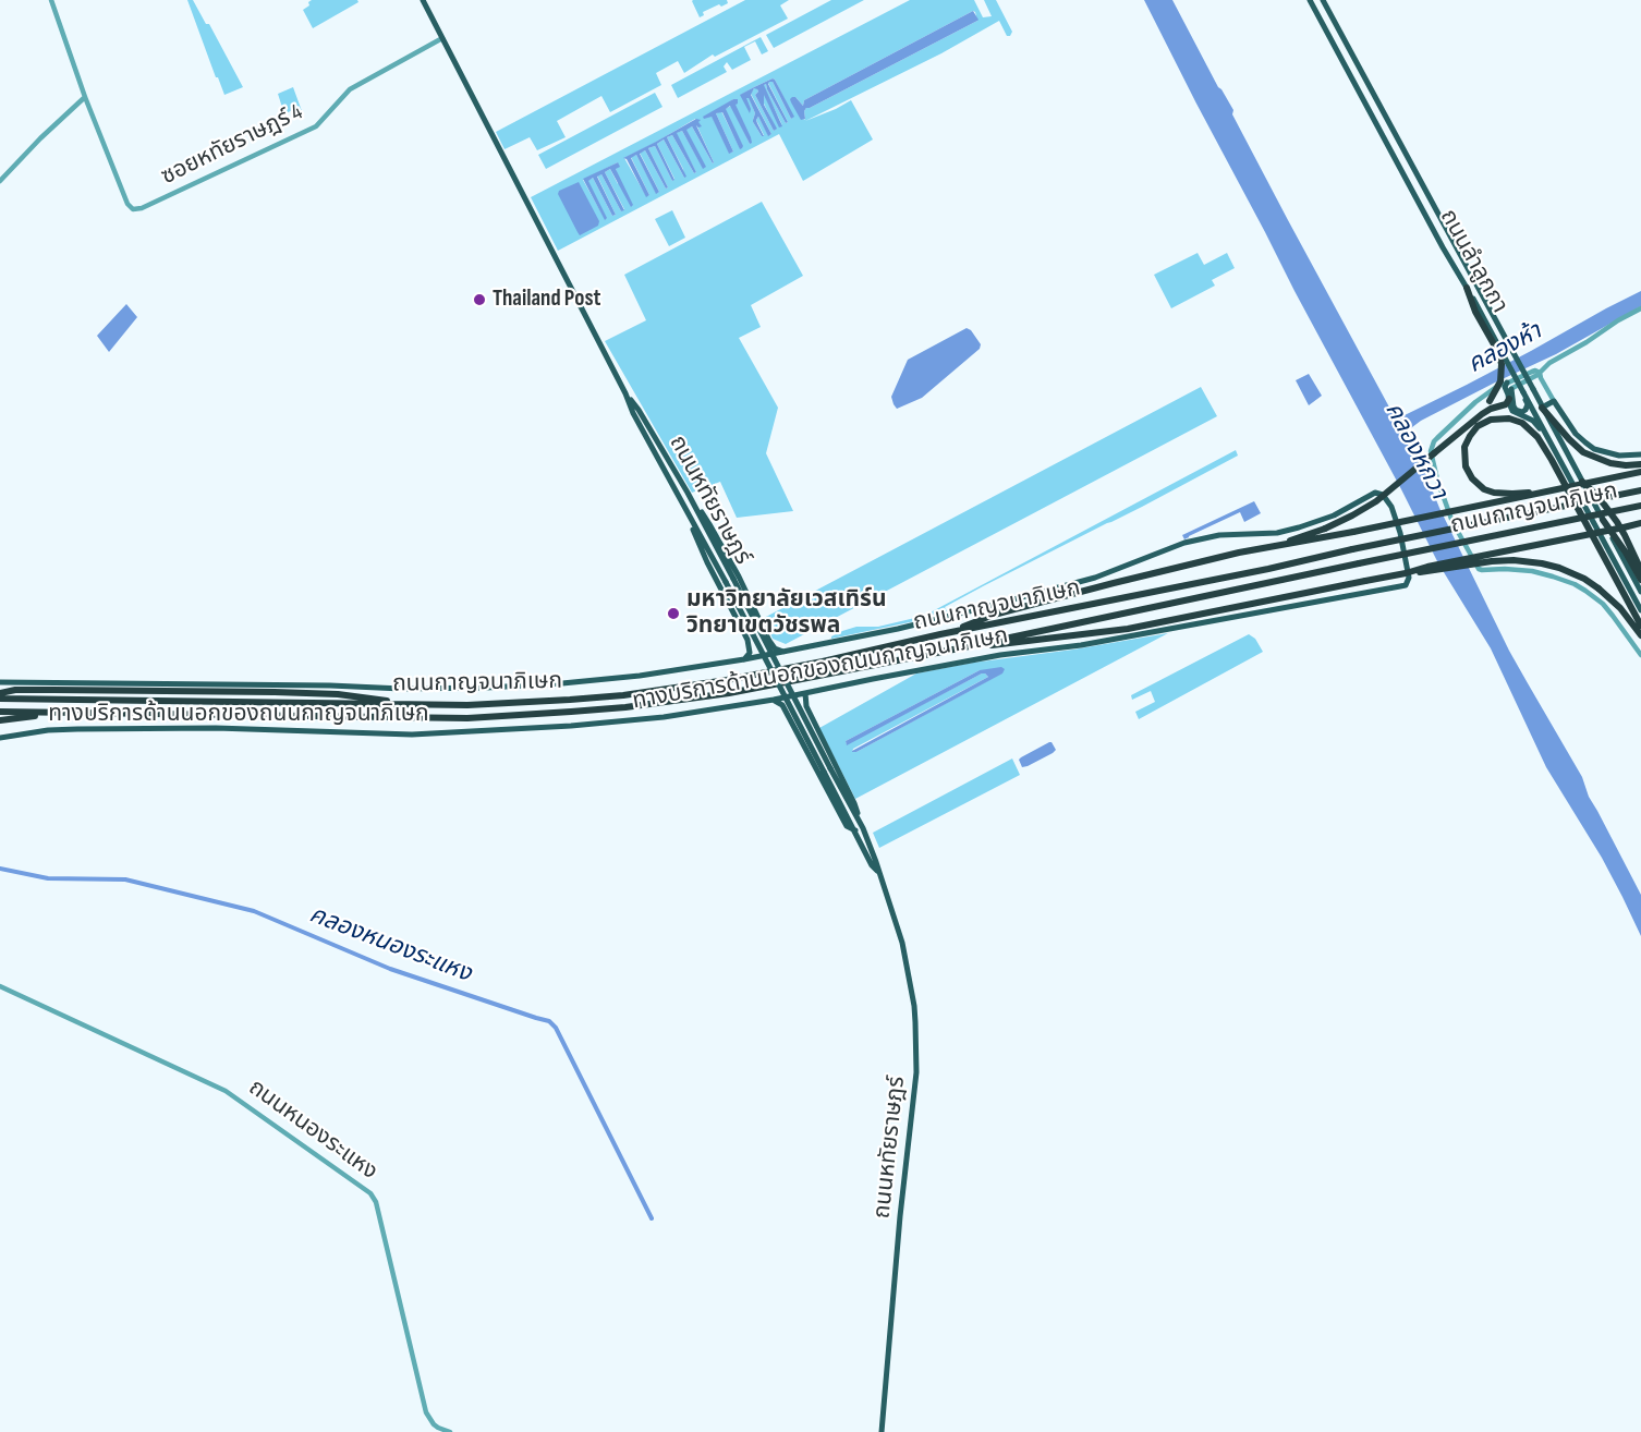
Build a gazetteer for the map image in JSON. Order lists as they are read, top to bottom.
{
  "streets": {
    "highway": ["ถนนกาญจนาภิเษก"],
    "main road": ["ถนนลำลูกกา", "ถนนหทัยราษฎร์", "ทางบริการด้านนอกของถนนกาญจนาภิเษก"],
    "street": ["ซอยหทัยราษฎร์ 4", "ถนนหนองระแหง"]
  },
  "crossings": [
    ["ซอยหทัยราษฎร์ 4", "ถนนหทัยราษฎร์"]
  ],
  "water": ["คลองห้า", "คลองหกวา", "คลองหนองระแหง"],
  "places": ["Thailand Post", "มหาวิทยาลัยเวสเทิร์น วิทยาเขตวัชรพล"]
}
